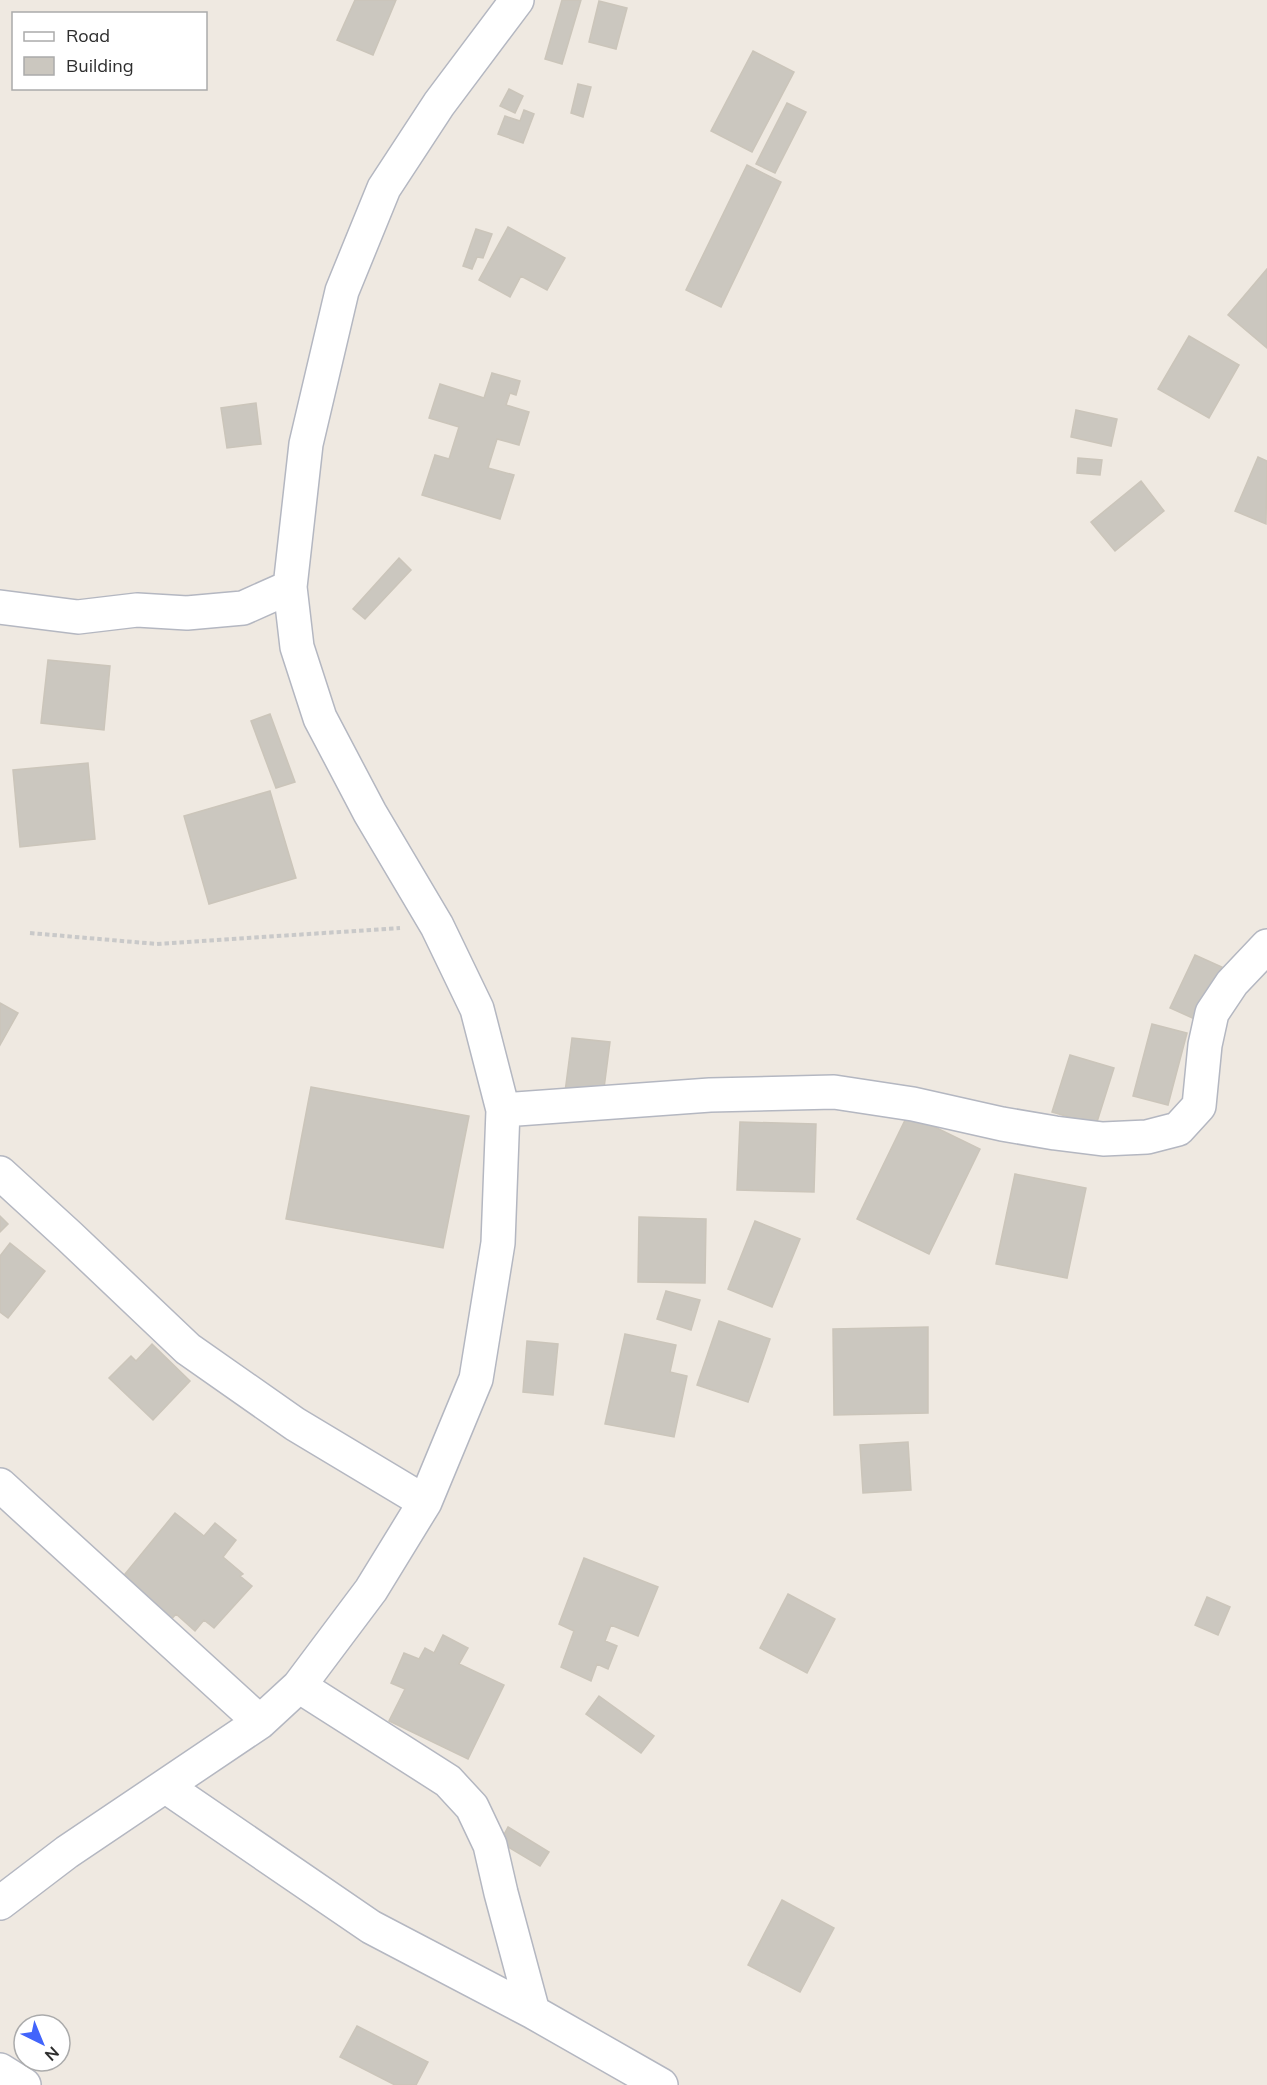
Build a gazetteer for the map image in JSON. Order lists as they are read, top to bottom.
{
  "legend": ["Road", "Building"],
  "north": "bottom right"
}
